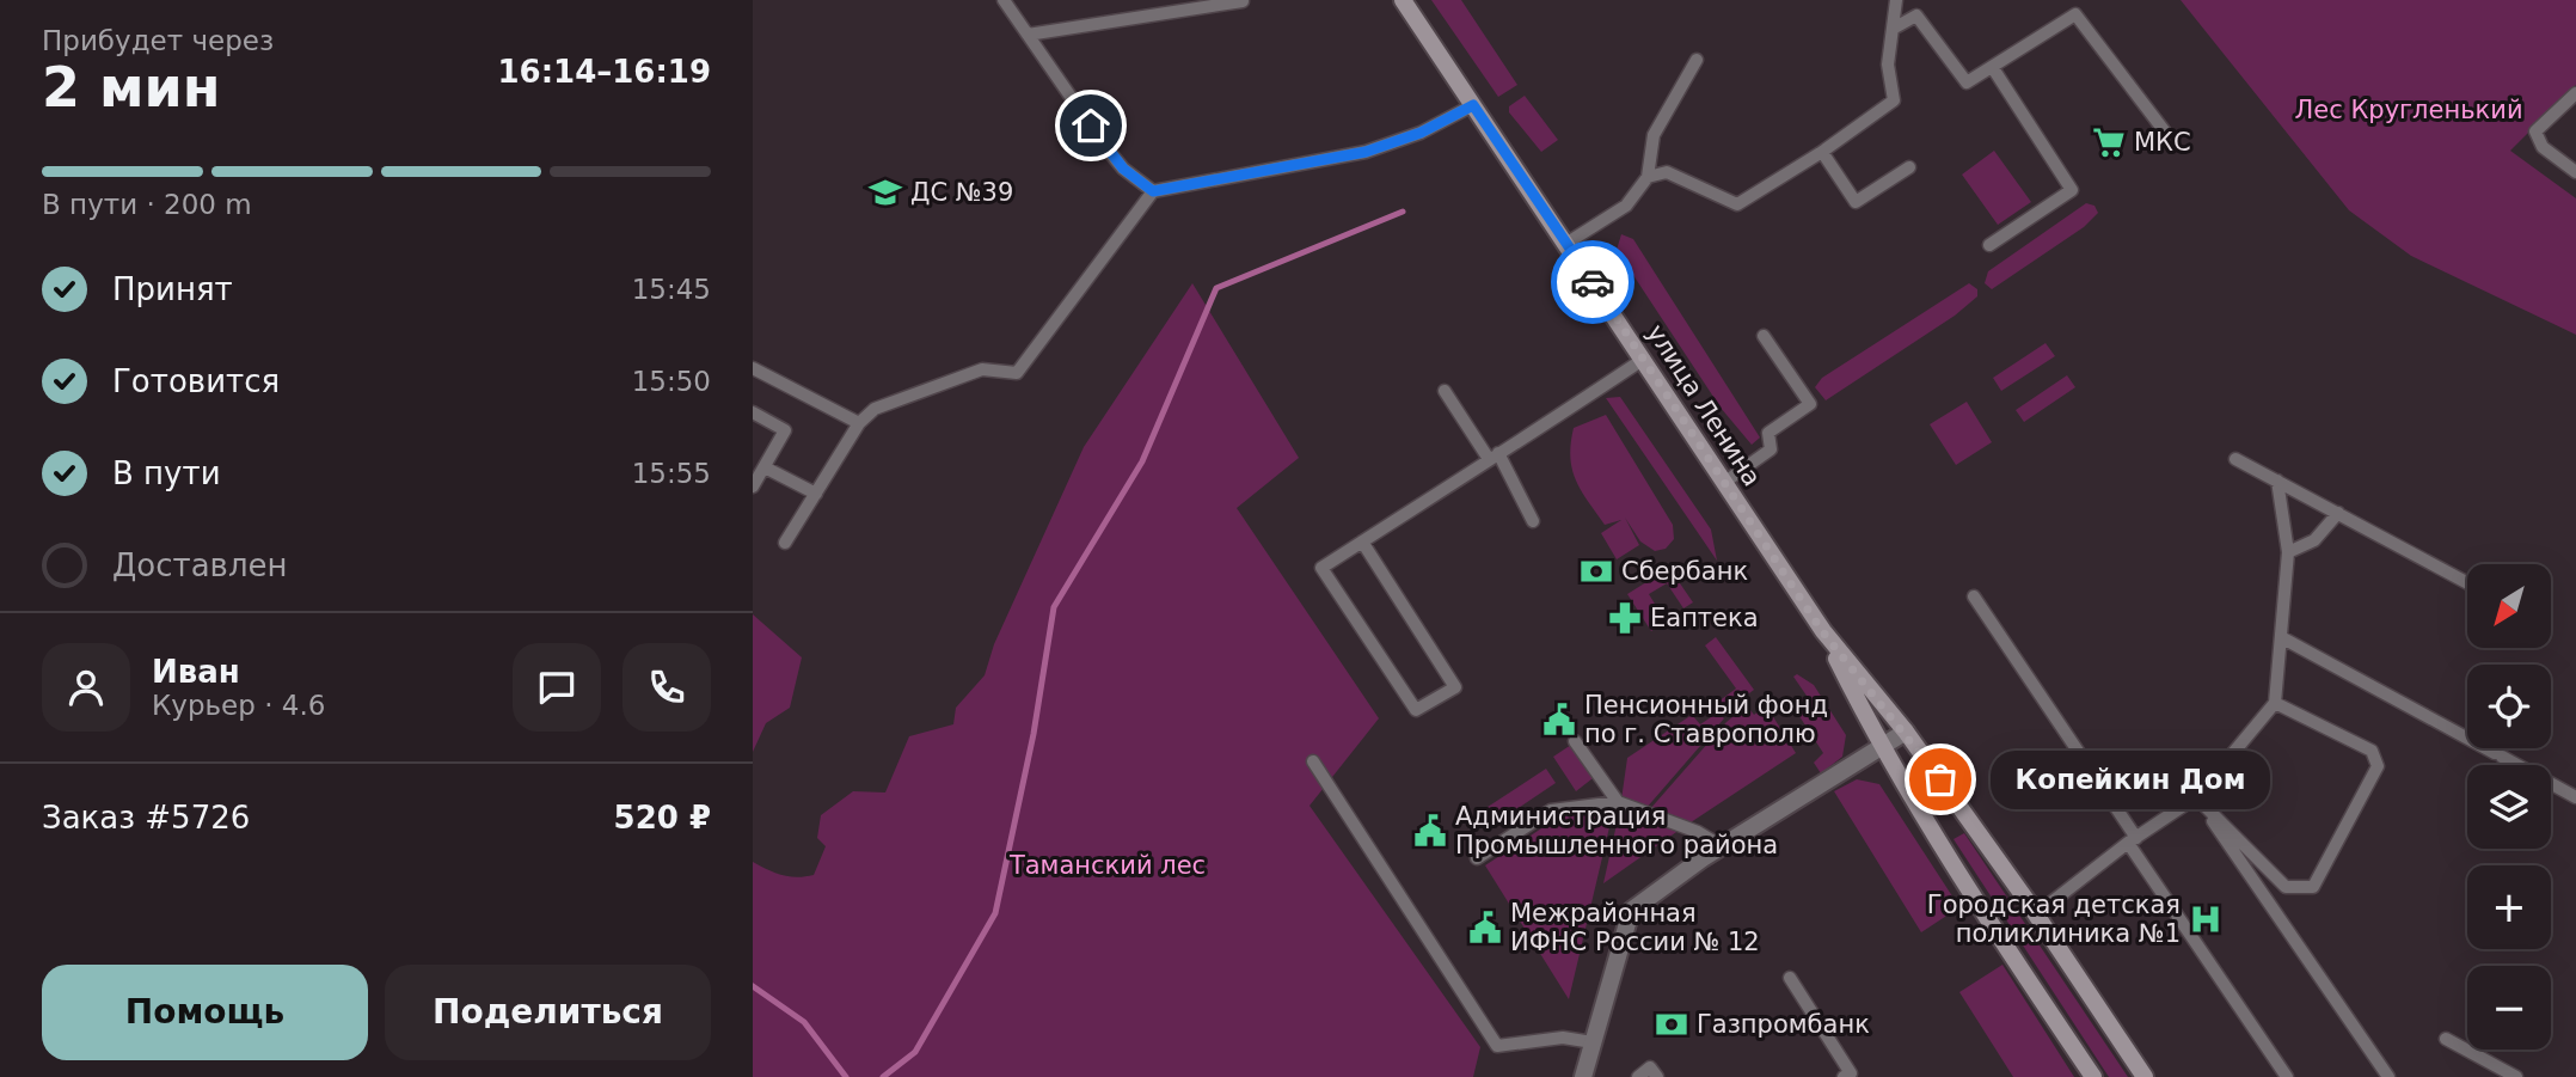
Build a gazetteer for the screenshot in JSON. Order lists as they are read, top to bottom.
{
  "streets": {
    "main road": ["улица Ленина"]
  },
  "parks": ["Лес Кругленький", "Таманский лес"],
  "places": {
    "supermarket": ["МКС"],
    "school or university": ["ДС №39"],
    "bank": ["Сбербанк", "Газпромбанк"],
    "pharmacy": ["Еаптека"],
    "public building": ["Пенсионный фонд по г. Ставрополю", "Администрация Промышленного района", "Межрайонная ИФНС России № 12"],
    "other": ["Копейкин Дом"],
    "hospital": ["Городская детская поликлиника №1"]
  },
  "north": "bottom left",
  "page": {
    "heading": ["2 мин", "Прибудет через", "16:14–16:19"],
    "panel": [
      "Иван",
      "Курьер · 4.6",
      "Заказ #5726",
      "520 ₽"
    ],
    "bar": "В пути · 200 m",
    "list": [
      ["Принят", "15:45"],
      ["Готовится", "15:50"],
      ["В пути", "15:55"],
      "Доставлен"
    ],
    "map_buttons": ["+", "−"],
    "bubble": "Копейкин Дом",
    "buttons": ["Помощь", "Поделиться"]
  }
}
